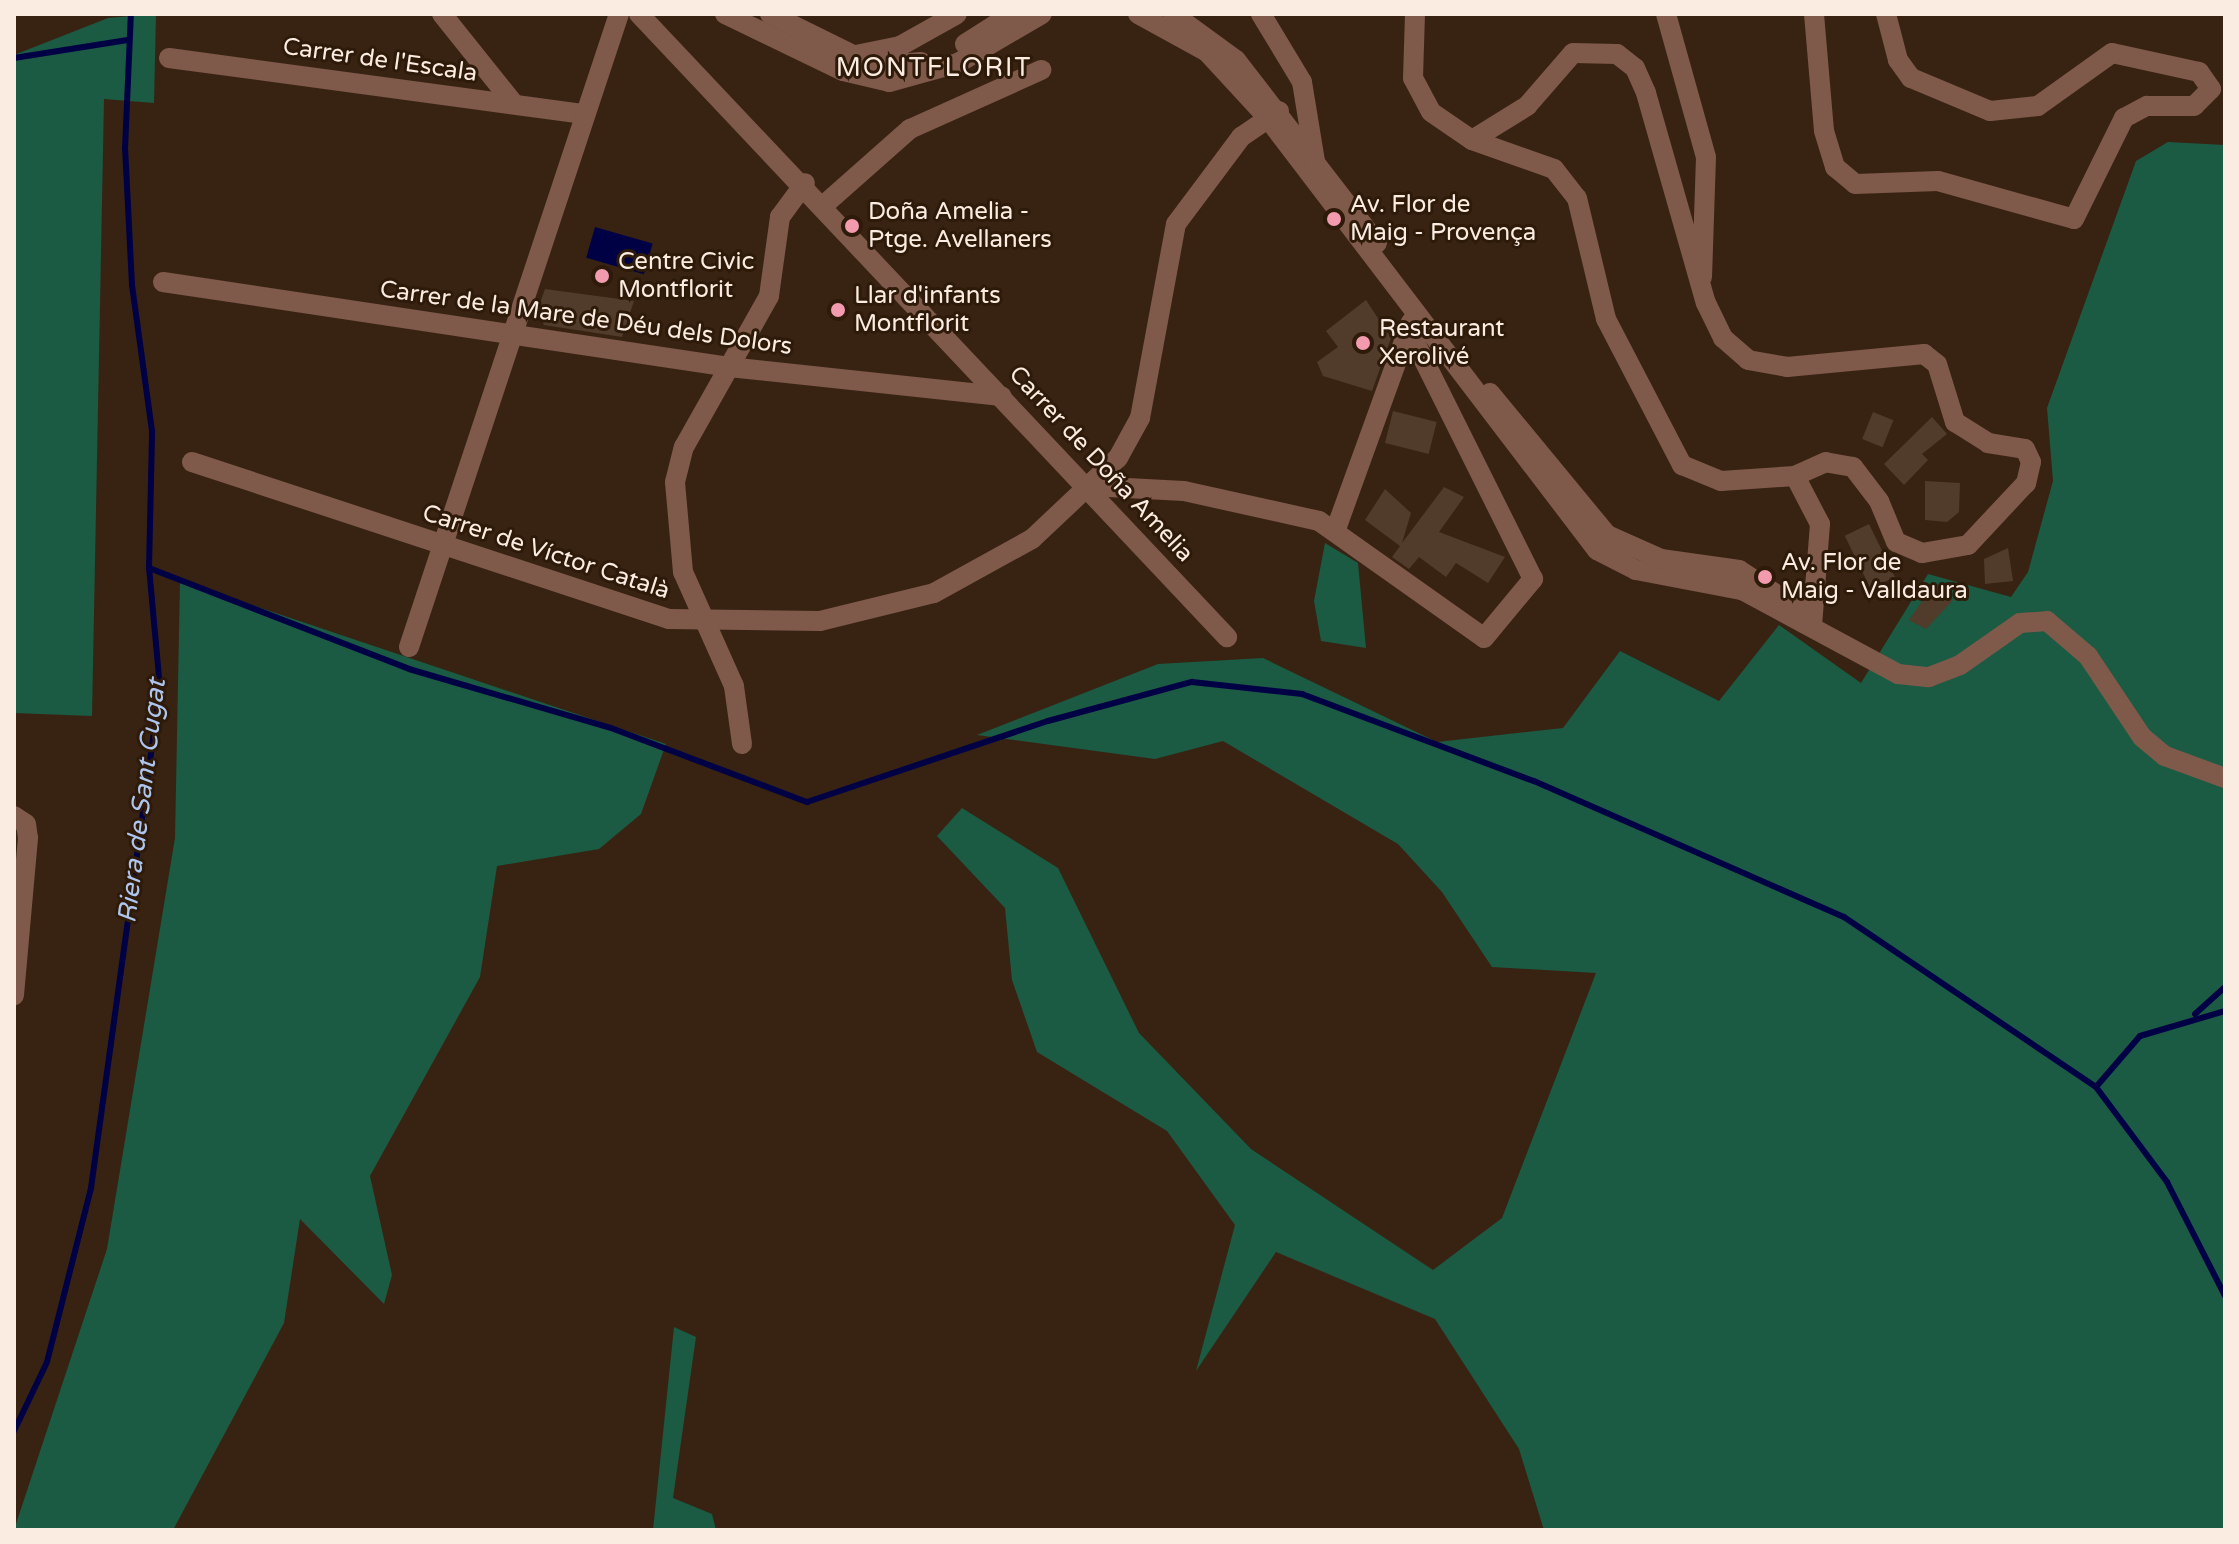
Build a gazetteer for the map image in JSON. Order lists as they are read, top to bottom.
{
  "streets": {
    "street": [
      "Carrer de l'Escala",
      "Carrer de la Mare de Déu dels Dolors",
      "Carrer de Doña Amelia",
      "Carrer de Víctor Català"
    ]
  },
  "crossings": [
    ["Carrer de la Mare de Déu dels Dolors", "Carrer de Doña Amelia"],
    ["Carrer de Doña Amelia", "Carrer de Víctor Català"]
  ],
  "districts": ["MONTFLORIT"],
  "water": ["Riera de Sant Cugat"],
  "places": [
    "Av. Flor de Maig - Provença",
    "Doña Amelia - Ptge. Avellaners",
    "Centre Civic Montflorit",
    "Llar d'infants Montflorit",
    "Restaurant Xerolivé",
    "Av. Flor de Maig - Valldaura"
  ]
}
